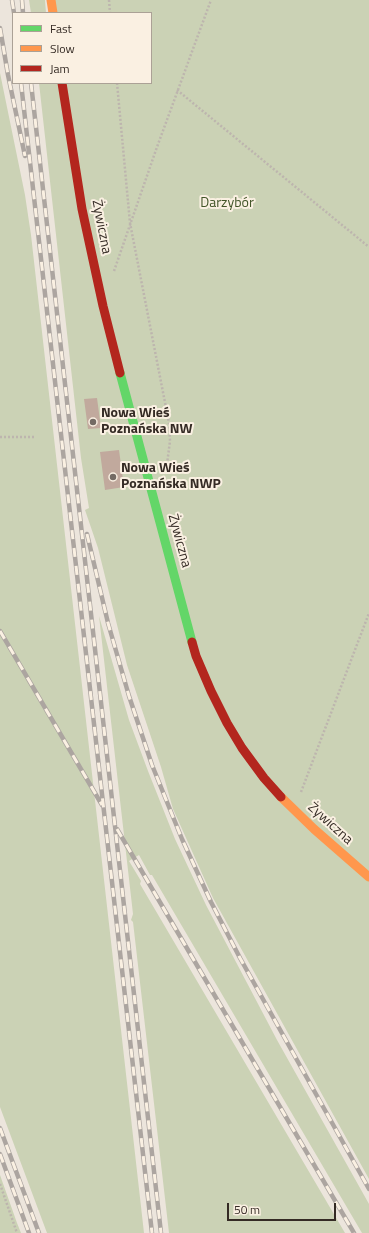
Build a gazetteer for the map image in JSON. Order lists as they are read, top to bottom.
{
  "streets": {
    "street": ["Żywiczna"]
  },
  "parks": ["Darzybór"],
  "places": ["Nowa Wieś Poznańska NW", "Nowa Wieś Poznańska NWP"],
  "legend": ["Fast", "Slow", "Jam"],
  "scale_bar": "50 m"
}
